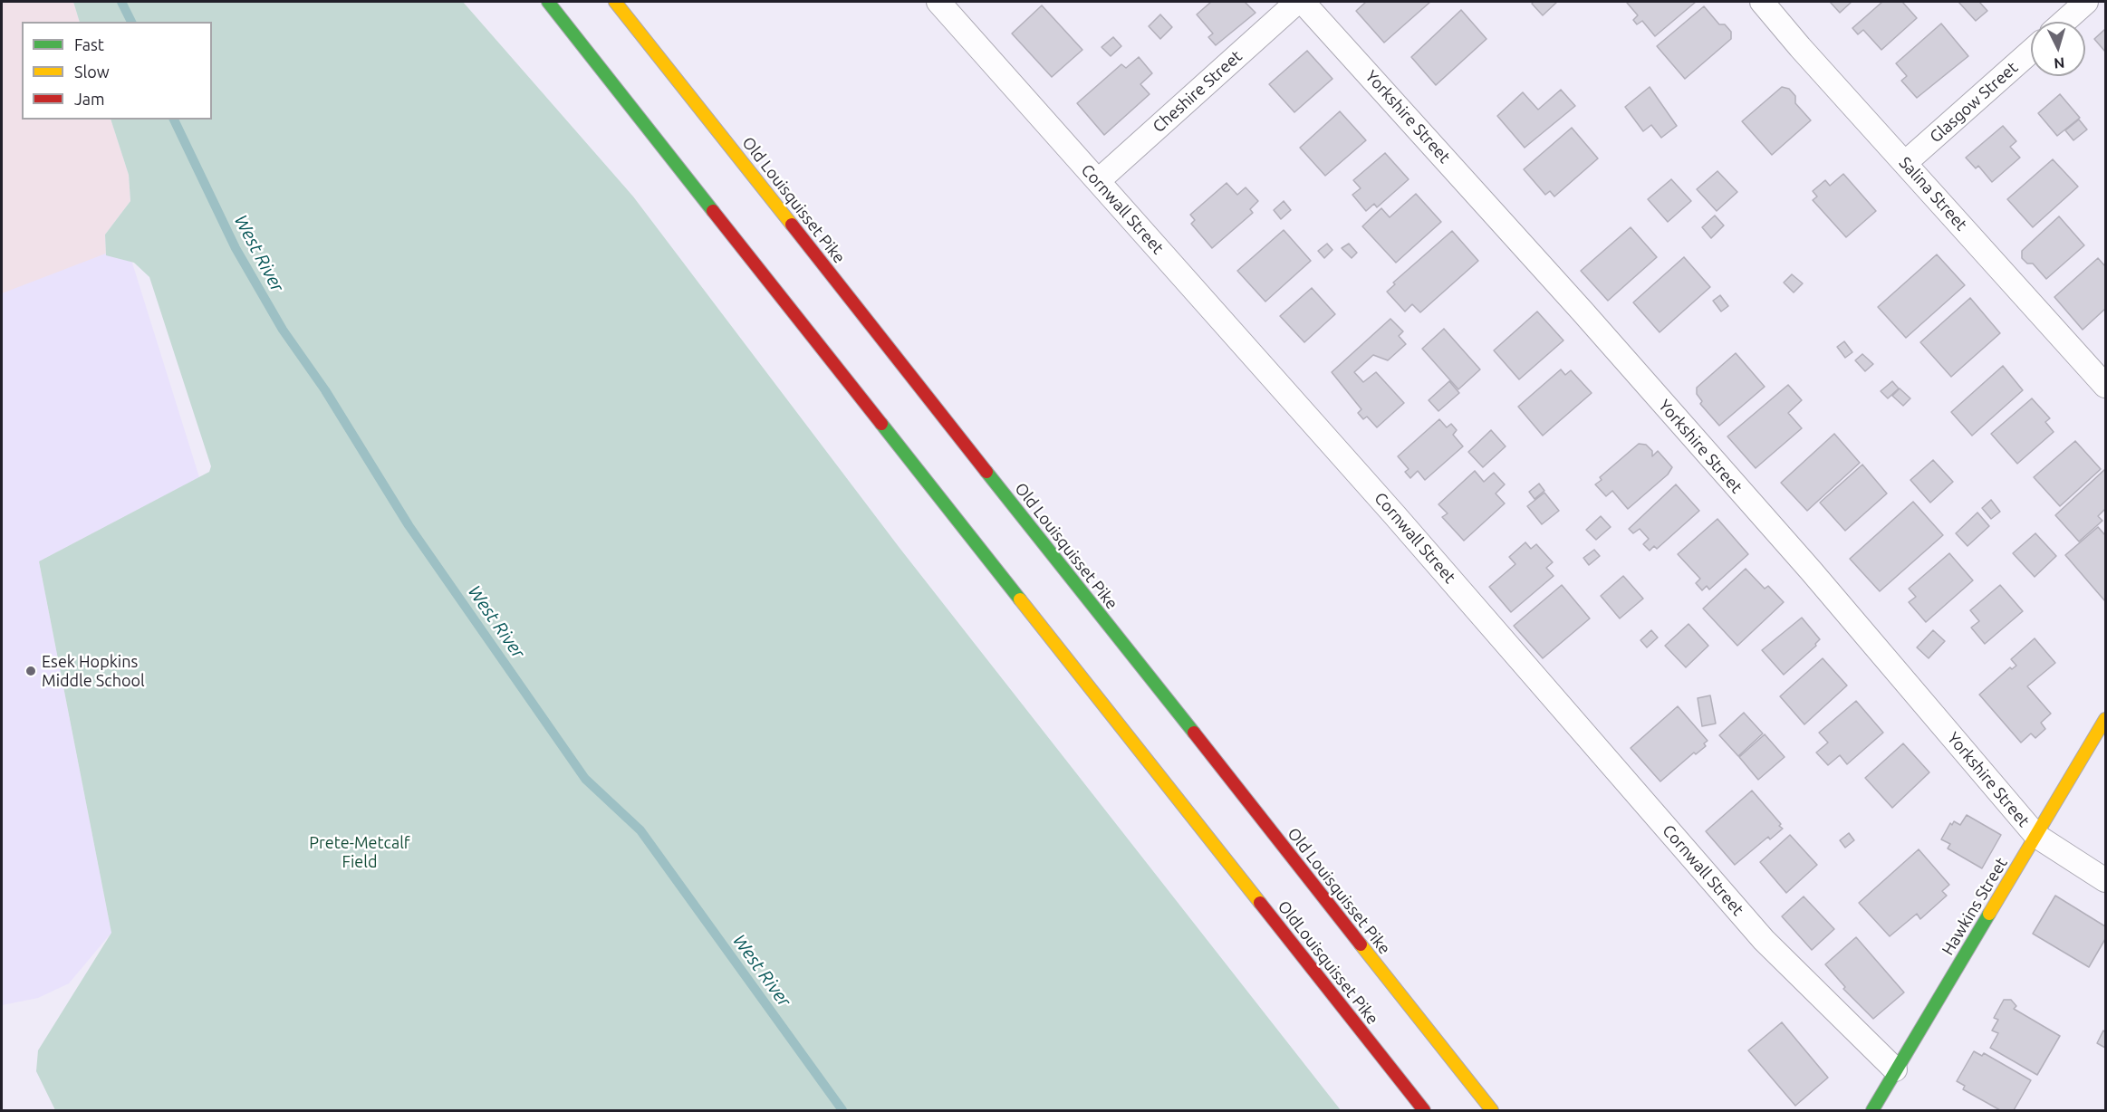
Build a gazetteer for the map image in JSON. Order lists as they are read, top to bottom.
{
  "streets": {
    "main road": ["Old Louisquisset Pike", "Hawkins Street", "OldLouisquisset Pike"],
    "street": [
      "Cheshire Street",
      "Glasgow Street",
      "Yorkshire Street",
      "Salina Street",
      "Cornwall Street"
    ]
  },
  "crossings": [
    ["Cheshire Street", "Cornwall Street"],
    ["Glasgow Street", "Salina Street"],
    ["Yorkshire Street", "Hawkins Street"],
    ["Cornwall Street", "Hawkins Street"]
  ],
  "water": ["West River"],
  "parks": ["Prete-Metcalf Field"],
  "places": ["Esek Hopkins Middle School"],
  "legend": ["Fast", "Slow", "Jam"],
  "north": "bottom"
}
